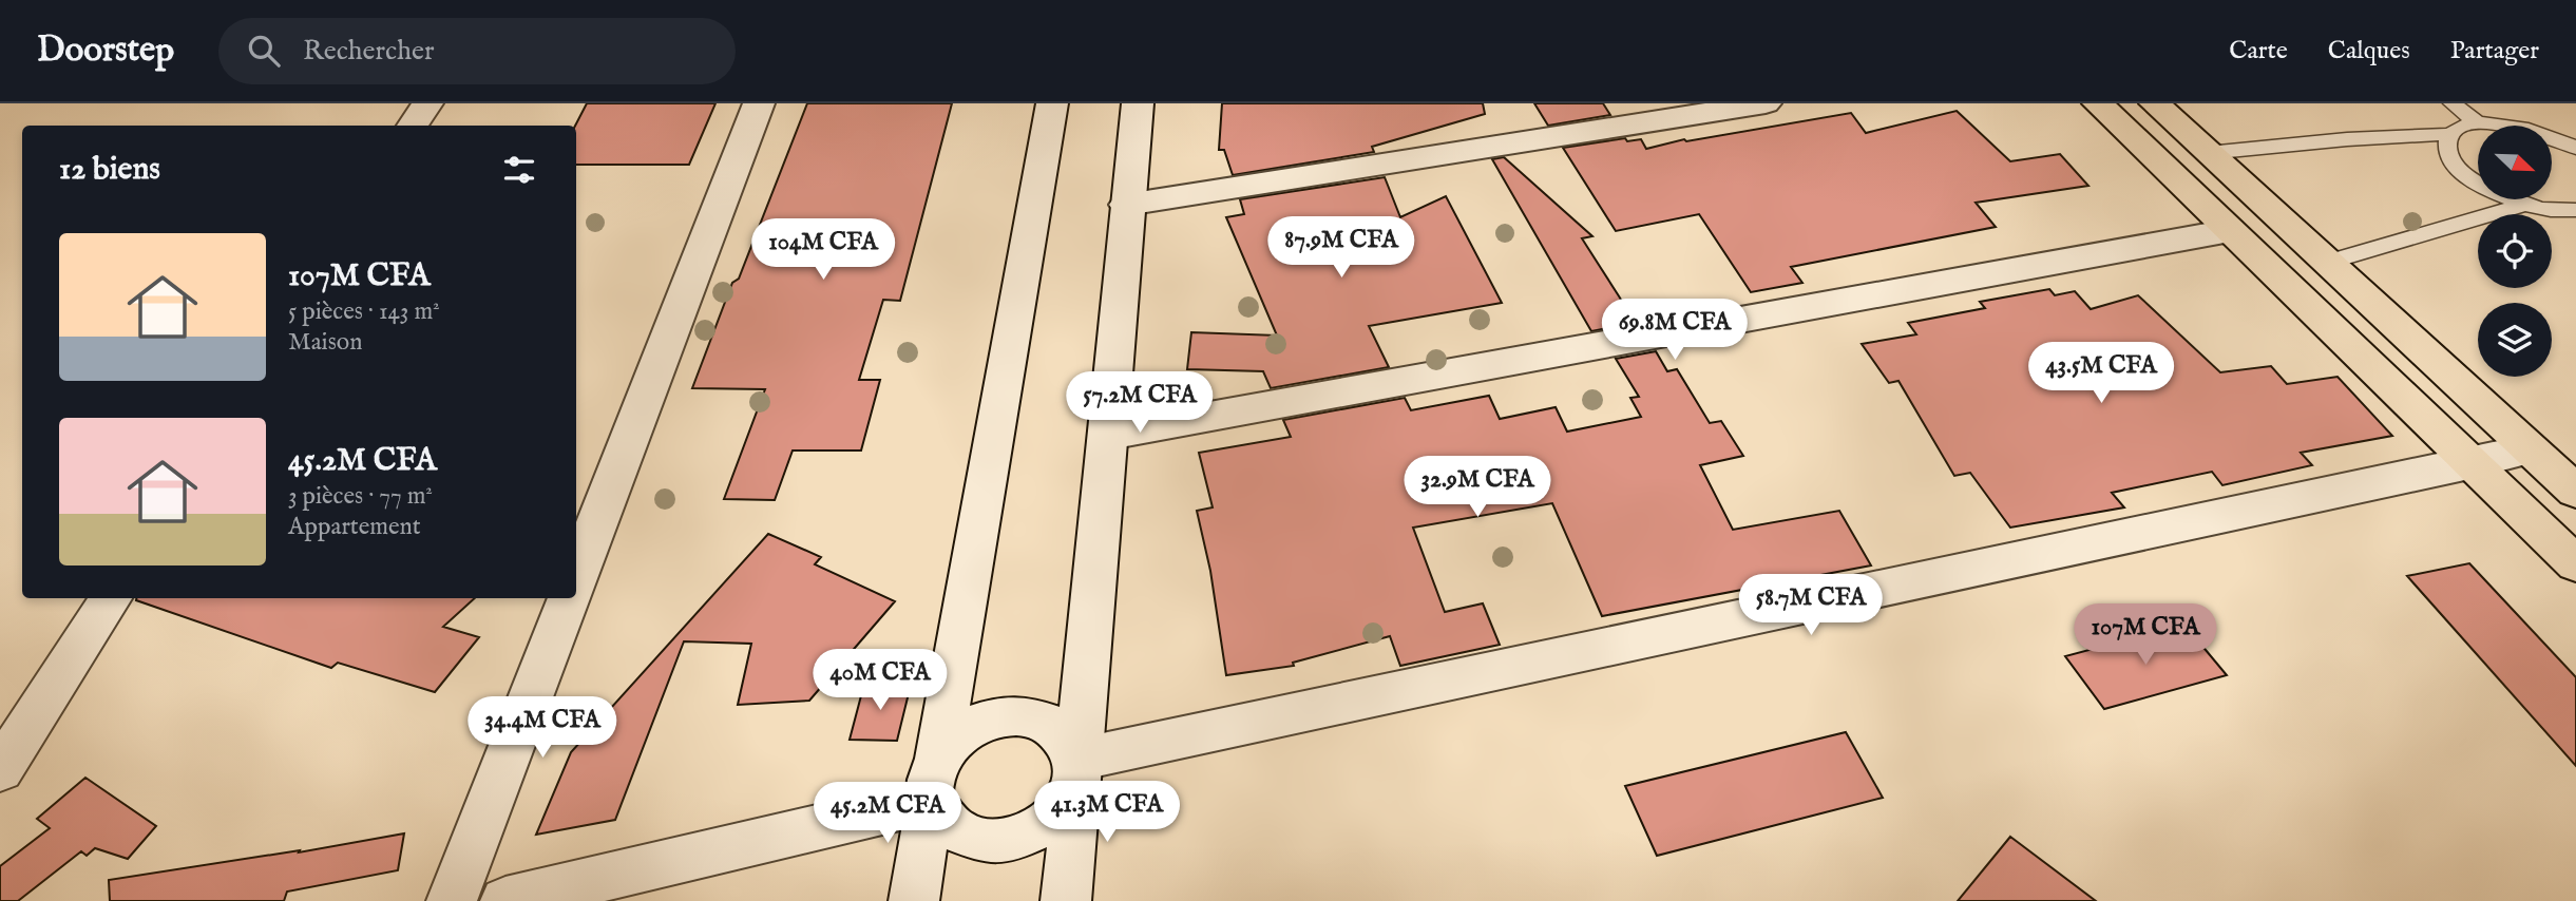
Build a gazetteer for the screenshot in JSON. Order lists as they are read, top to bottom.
{
  "north": "bottom right",
  "page": {
    "header": "Doorstep",
    "search": "Rechercher",
    "nav": ["Carte", "Calques", "Partager"],
    "heading": "12 biens",
    "list": [
      {
        "name": "107M CFA",
        "note": "5 pièces · 143 m² · Maison"
      },
      {
        "name": "45.2M CFA",
        "note": "3 pièces · 77 m² · Appartement"
      }
    ],
    "price": [
      "87.9M CFA",
      "104M CFA",
      "69.8M CFA",
      "43.5M CFA",
      "57.2M CFA",
      "32.9M CFA",
      "58.7M CFA",
      "107M CFA",
      "40M CFA",
      "34.4M CFA",
      "41.3M CFA",
      "45.2M CFA"
    ]
  }
}
